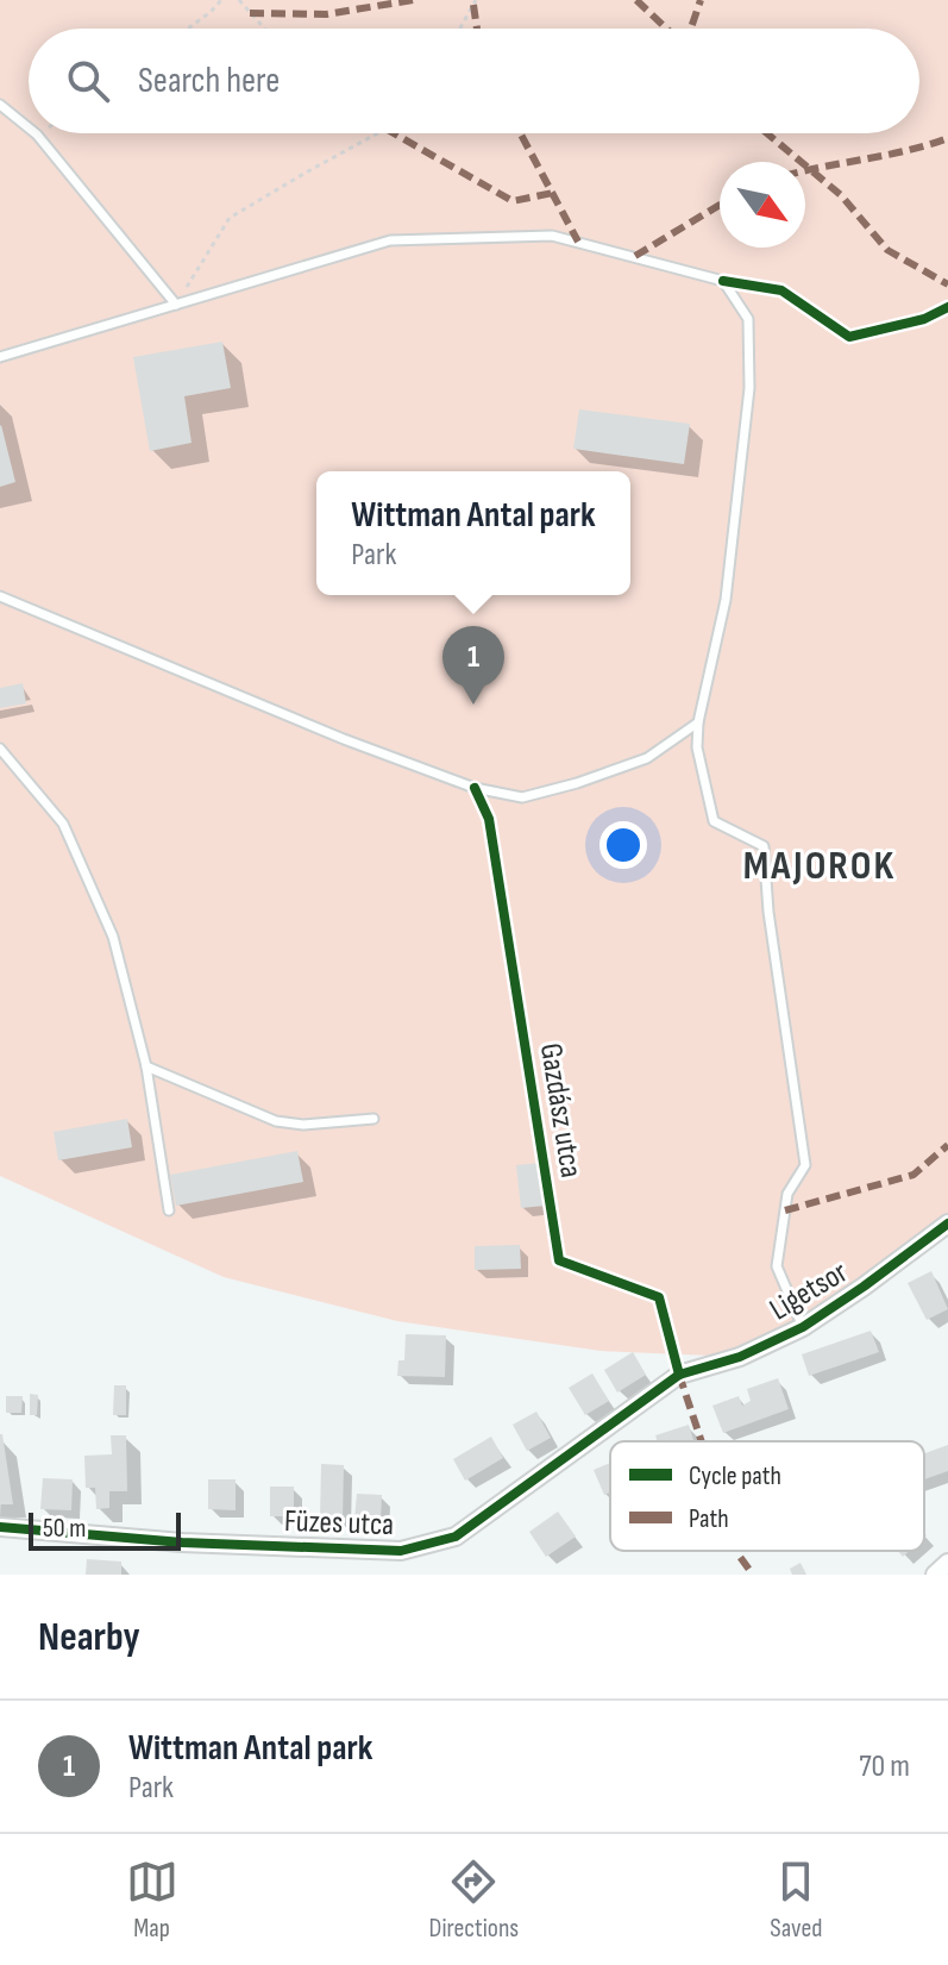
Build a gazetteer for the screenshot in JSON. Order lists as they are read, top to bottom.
{
  "streets": {
    "street": ["Ligetsor", "Füzes utca"],
    "cycle path": ["Gazdász utca"]
  },
  "crossings": [
    ["Ligetsor", "Füzes utca"]
  ],
  "districts": ["MAJOROK"],
  "legend": ["Cycle path", "Path"],
  "scale_bar": "50 m",
  "north": "bottom right",
  "page": {
    "search": "Search here",
    "popup": ["Wittman Antal park", "Park"],
    "pins": "1",
    "scale": "50 m",
    "heading": "Nearby",
    "list": [
      {
        "mark": "1",
        "name": "Wittman Antal park",
        "note": "Park",
        "value": "70 m"
      }
    ],
    "nav": ["Map", "Directions", "Saved"]
  }
}
